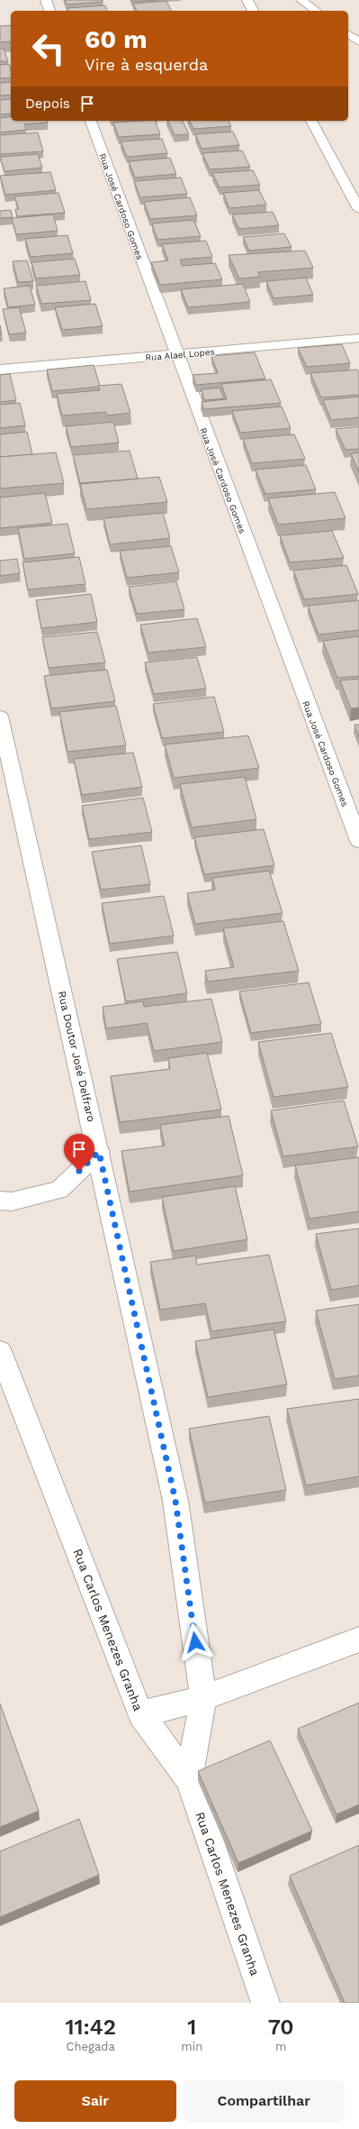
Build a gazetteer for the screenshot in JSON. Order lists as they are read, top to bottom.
{
  "streets": {
    "street": [
      "Rua José Cardoso Gomes",
      "Rua Alael Lopes",
      "Rua Doutor José Delfraro",
      "Rua Carlos Menezes Granha"
    ]
  },
  "crossings": [
    ["Rua José Cardoso Gomes", "Rua Alael Lopes"],
    ["Rua Doutor José Delfraro", "Rua Carlos Menezes Granha"]
  ],
  "page": {
    "turn": ["60 m", "Vire à esquerda"],
    "then": "Depois",
    "eta": [
      "11:42",
      "Chegada",
      "1",
      "min",
      "70",
      "m"
    ],
    "buttons": ["Sair", "Compartilhar"]
  }
}
